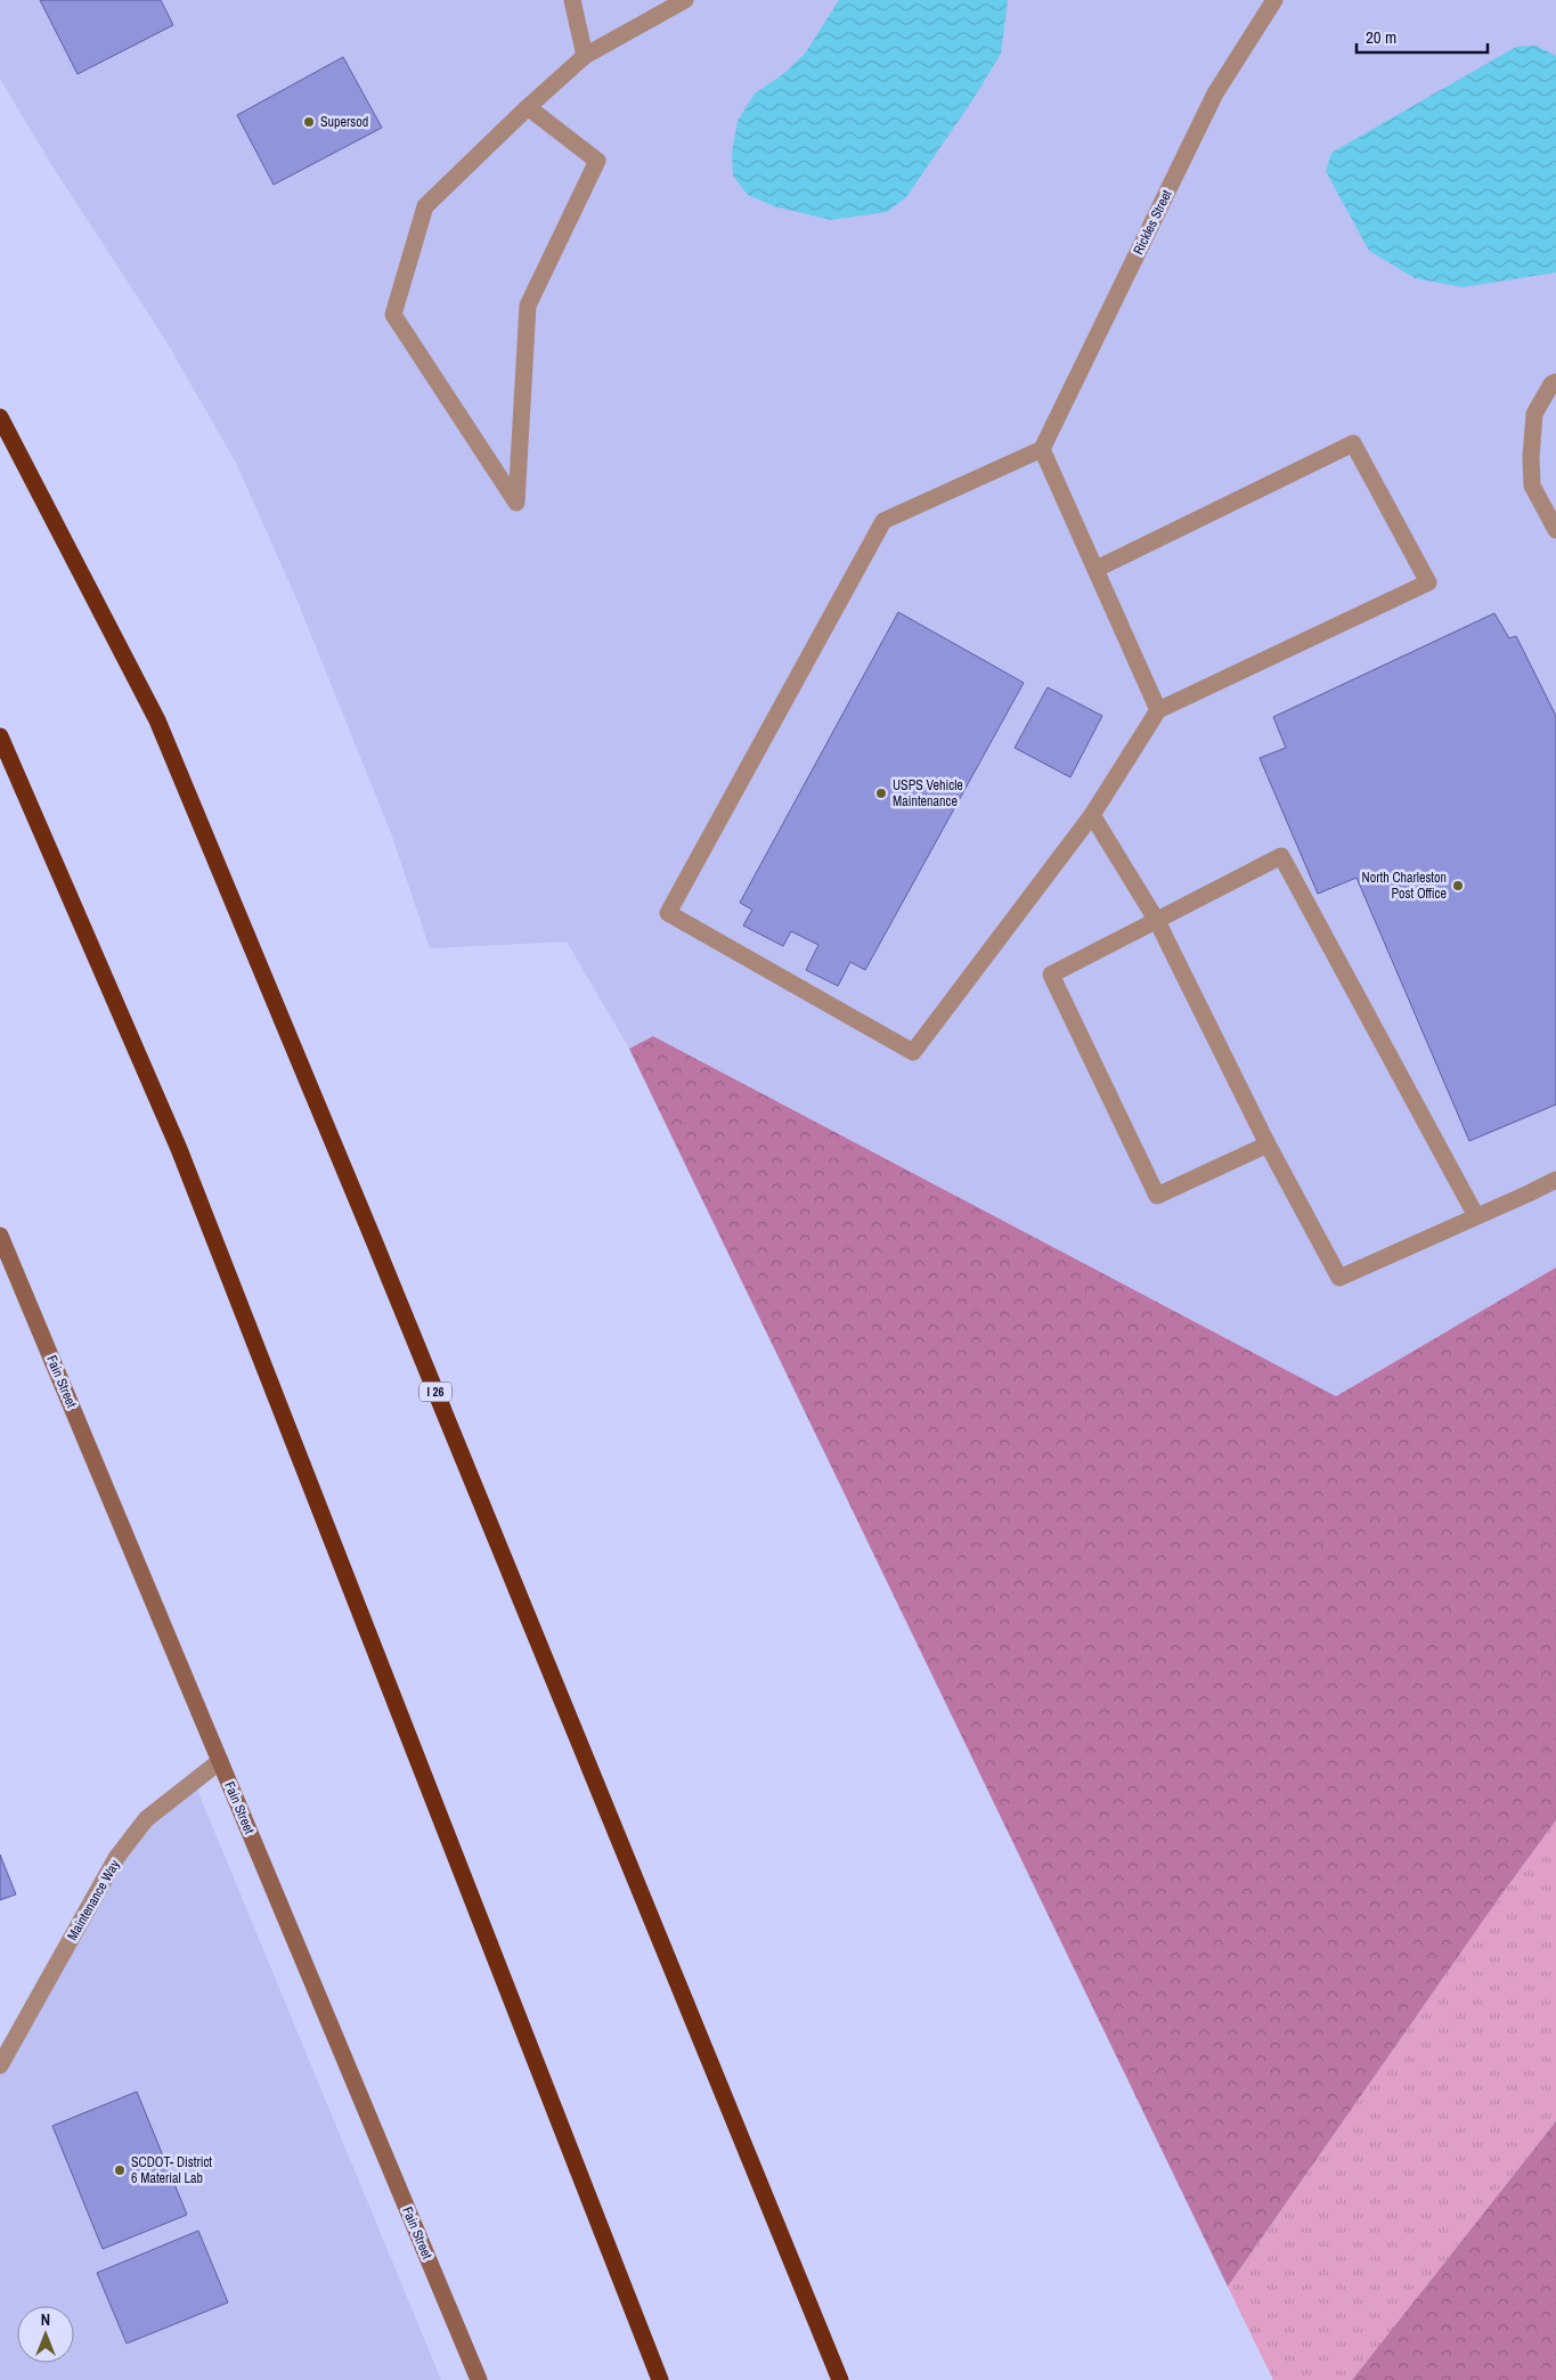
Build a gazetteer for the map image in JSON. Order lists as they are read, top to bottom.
{
  "streets": {
    "highway": ["I 26"],
    "street": ["Rickles Street", "Fain Street", "Maintenance Way"]
  },
  "crossings": [
    ["Fain Street", "Maintenance Way"]
  ],
  "places": [
    "Supersod",
    "USPS Vehicle Maintenance",
    "North Charleston Post Office",
    "SCDOT- District 6 Material Lab"
  ],
  "scale_bar": "20 m",
  "north": "top"
}
